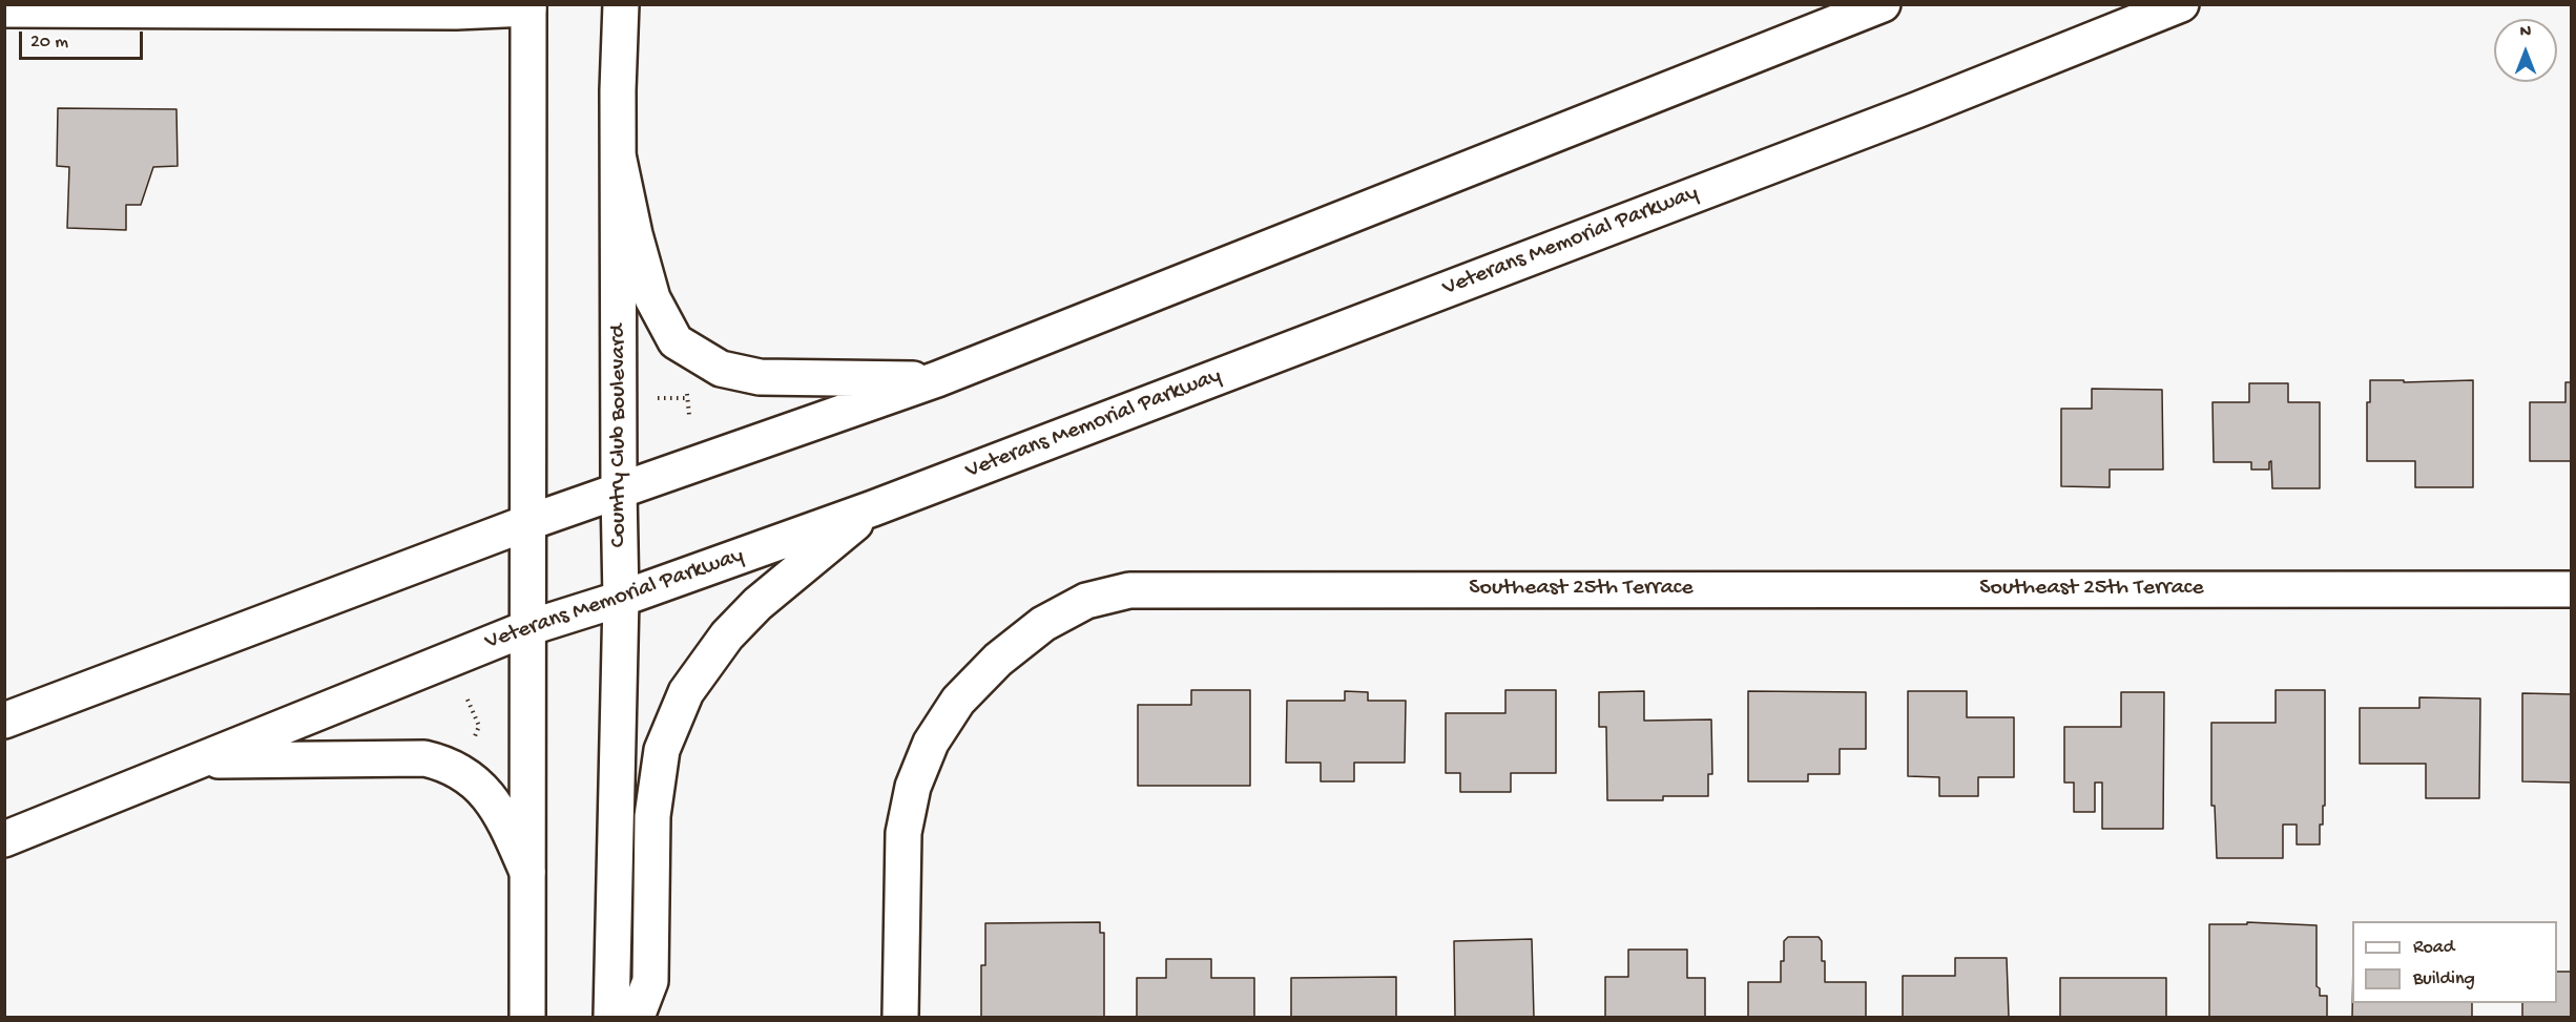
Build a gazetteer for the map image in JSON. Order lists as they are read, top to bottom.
{
  "streets": {
    "main road": ["Veterans Memorial Parkway", "Country Club Boulevard", "Southeast 25th Terrace"]
  },
  "crossings": [
    ["Veterans Memorial Parkway", "Country Club Boulevard"]
  ],
  "legend": ["Road", "Building"],
  "scale_bar": "20 m",
  "north": "top"
}
